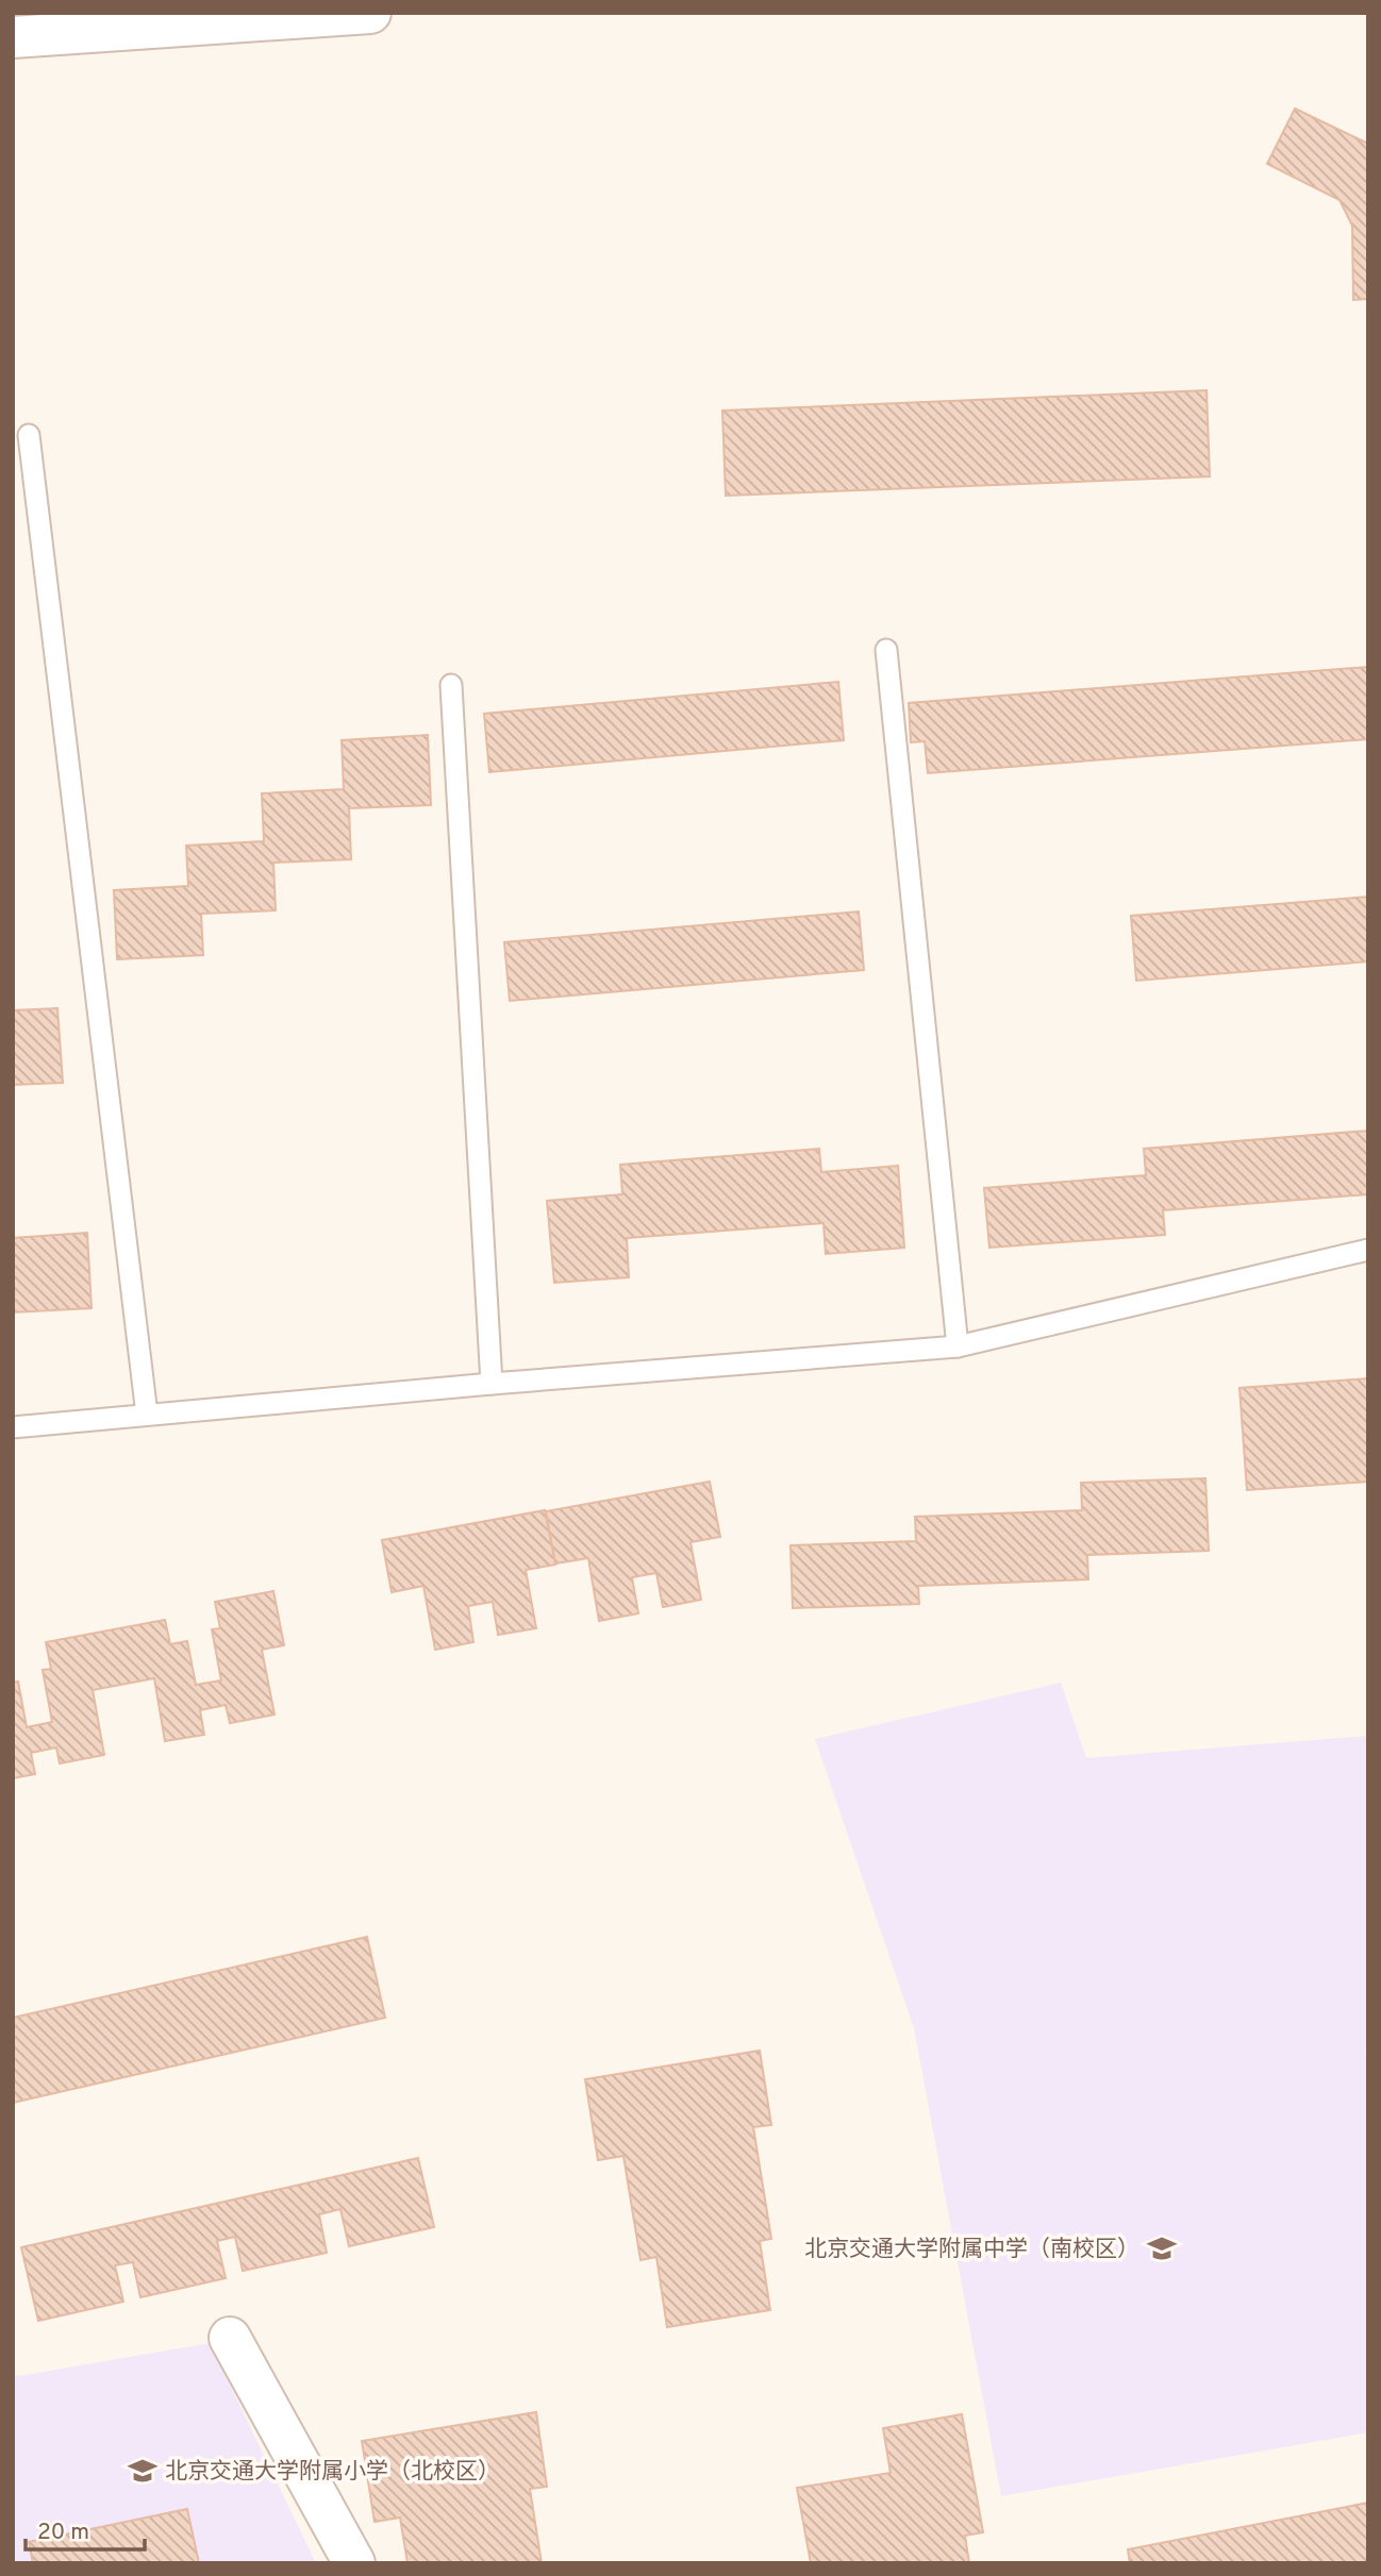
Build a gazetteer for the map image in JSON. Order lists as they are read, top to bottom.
{
  "places": {
    "school or university": ["北京交通大学附属中学（南校区）", "北京交通大学附属小学（北校区）"]
  },
  "scale_bar": "20 m"
}
